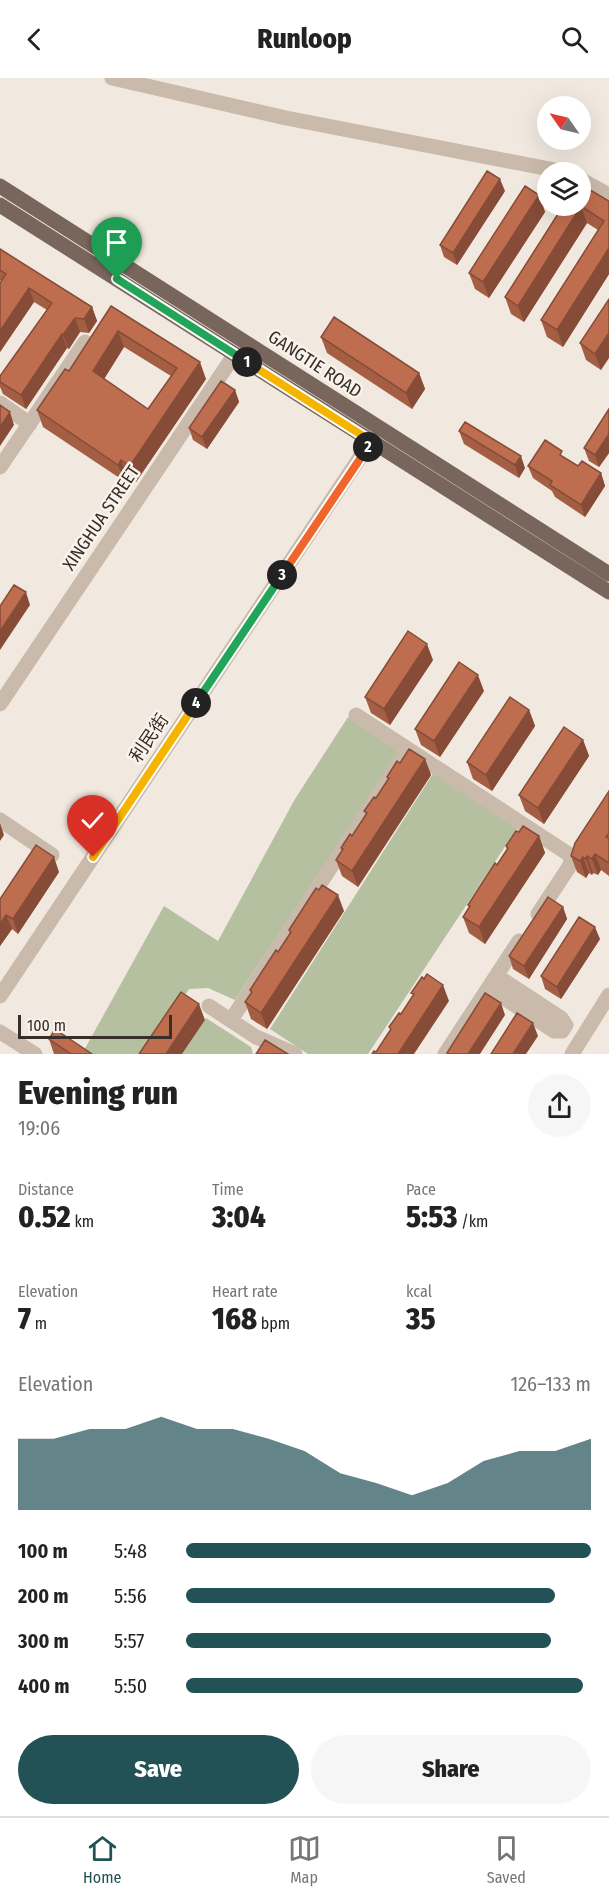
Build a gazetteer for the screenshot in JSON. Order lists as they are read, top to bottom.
{
  "streets": {
    "main road": ["GANGTIE ROAD"],
    "street": ["XINGHUA STREET", "利民街"]
  },
  "crossings": [
    ["GANGTIE ROAD", "XINGHUA STREET"],
    ["GANGTIE ROAD", "利民街"]
  ],
  "scale_bar": "100 m",
  "north": "top left",
  "page": {
    "header": "Runloop",
    "pins": [
      "1",
      "2",
      "3",
      "4"
    ],
    "scale": "100 m",
    "heading": ["Evening run", "19:06"],
    "stats": [
      ["Distance", "0.52 km"],
      ["Time", "3:04"],
      ["Pace", "5:53 /km"],
      ["Elevation", "7 m"],
      ["Heart rate", "168 bpm"],
      ["kcal", "35"]
    ],
    "chart": ["Elevation", "126–133 m"],
    "list": [
      {
        "name": "100 m",
        "note": "5:48"
      },
      {
        "name": "200 m",
        "note": "5:56"
      },
      {
        "name": "300 m",
        "note": "5:57"
      },
      {
        "name": "400 m",
        "note": "5:50"
      }
    ],
    "buttons": ["Save", "Share"],
    "tabs": ["Home", "Map", "Saved"]
  }
}
